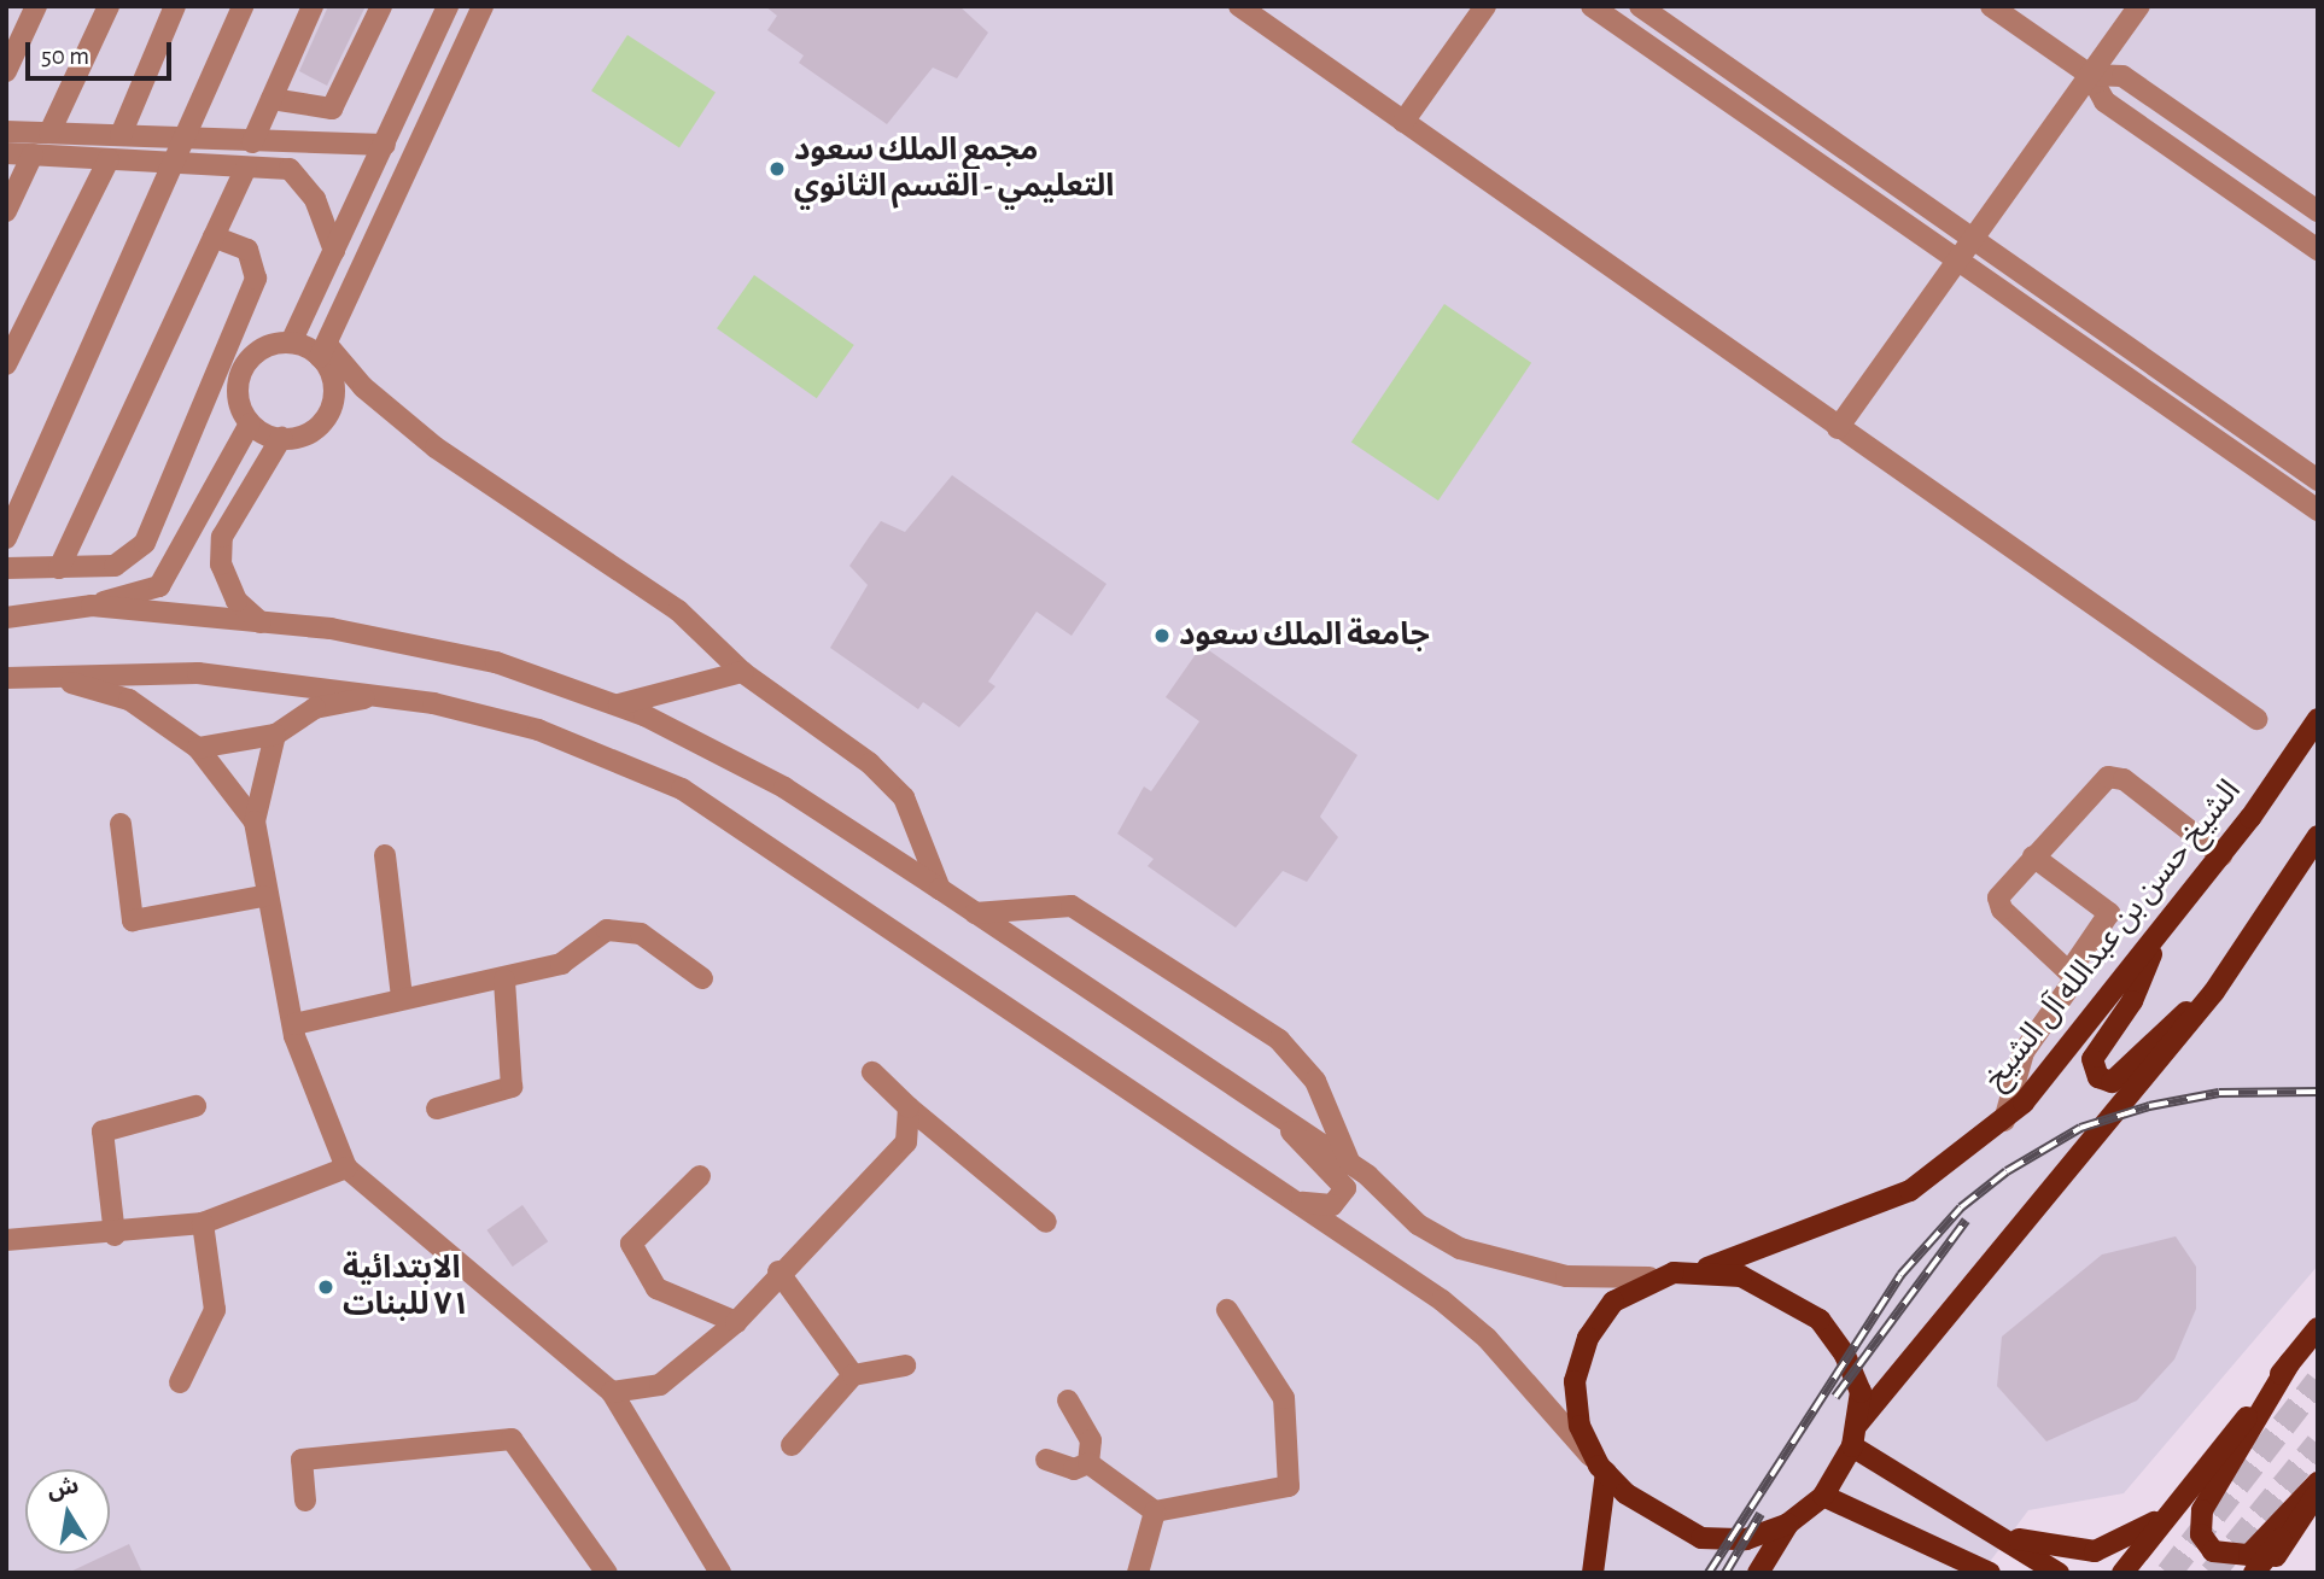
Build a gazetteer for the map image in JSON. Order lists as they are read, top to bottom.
{
  "streets": {
    "main road": ["الشيخ حسن بن عبدالله آل الشيخ"]
  },
  "places": ["مجمع الملك سعود التعليمي - القسم الثانوي", "جامعة الملك سعود", "الابتدائية ٧١ للبنات"],
  "scale_bar": "50 m",
  "north": "top"
}
